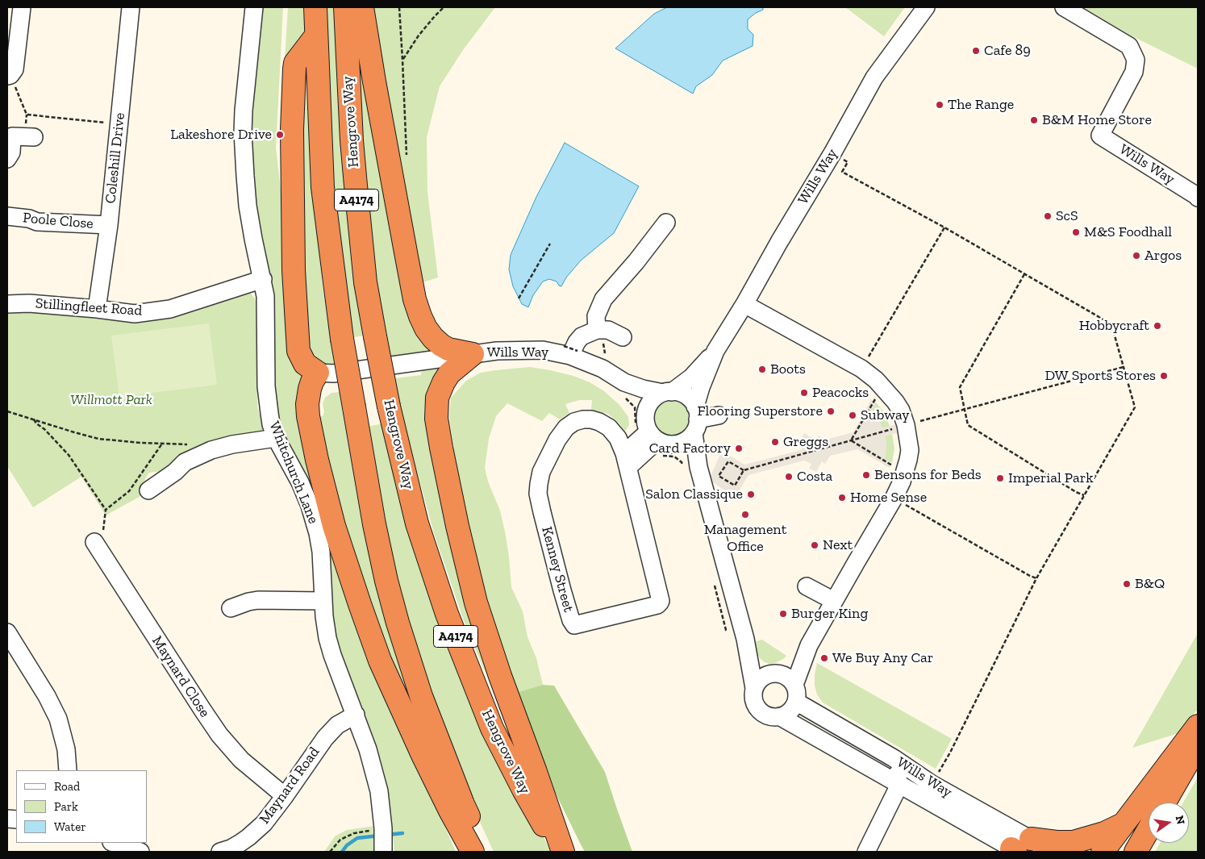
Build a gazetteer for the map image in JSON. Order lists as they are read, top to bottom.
{
  "streets": {
    "highway": ["Hengrove Way", "A4174"],
    "street": [
      "Coleshill Drive",
      "Wills Way",
      "Poole Close",
      "Stillingfleet Road",
      "Whitchurch Lane",
      "Kenney Street",
      "Maynard Close",
      "Maynard Road"
    ]
  },
  "crossings": [
    ["Coleshill Drive", "Poole Close"],
    ["Coleshill Drive", "Stillingfleet Road"],
    ["Stillingfleet Road", "Whitchurch Lane"],
    ["Whitchurch Lane", "Maynard Road"],
    ["Maynard Close", "Maynard Road"]
  ],
  "parks": ["Willmott Park"],
  "places": [
    "Cafe 89",
    "The Range",
    "B&M Home Store",
    "Lakeshore Drive",
    "ScS",
    "M&S Foodhall",
    "Argos",
    "Hobbycraft",
    "Boots",
    "DW Sports Stores",
    "Peacocks",
    "Flooring Superstore",
    "Subway",
    "Greggs",
    "Card Factory",
    "Bensons for Beds",
    "Costa",
    "Imperial Park",
    "Salon Classique",
    "Home Sense",
    "Management Office",
    "Next",
    "B&Q",
    "Burger King",
    "We Buy Any Car"
  ],
  "legend": ["Road", "Park", "Water"],
  "north": "right"
}
